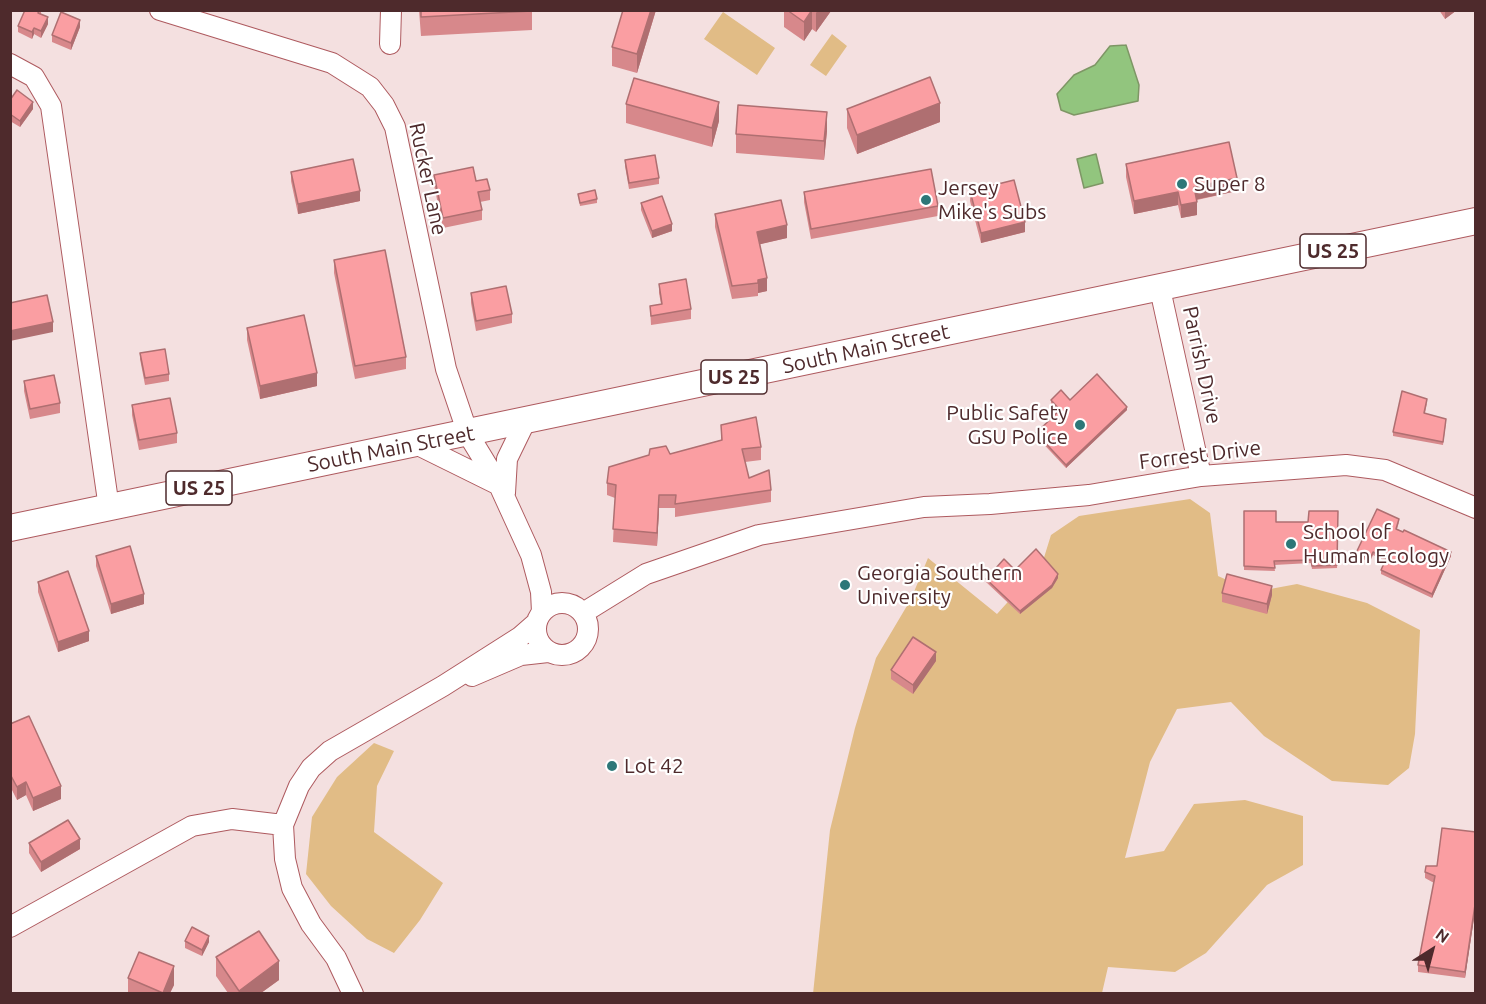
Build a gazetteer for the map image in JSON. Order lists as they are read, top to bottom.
{
  "streets": {
    "main road": ["US 25", "South Main Street"],
    "street": ["Rucker Lane", "Parrish Drive", "Forrest Drive"]
  },
  "crossings": [
    ["Rucker Lane", "South Main Street"],
    ["South Main Street", "Parrish Drive"],
    ["Parrish Drive", "Forrest Drive"]
  ],
  "places": [
    "Super 8",
    "Jersey Mike's Subs",
    "Public Safety GSU Police",
    "School of Human Ecology",
    "Georgia Southern University",
    "Lot 42"
  ],
  "north": "top right"
}
